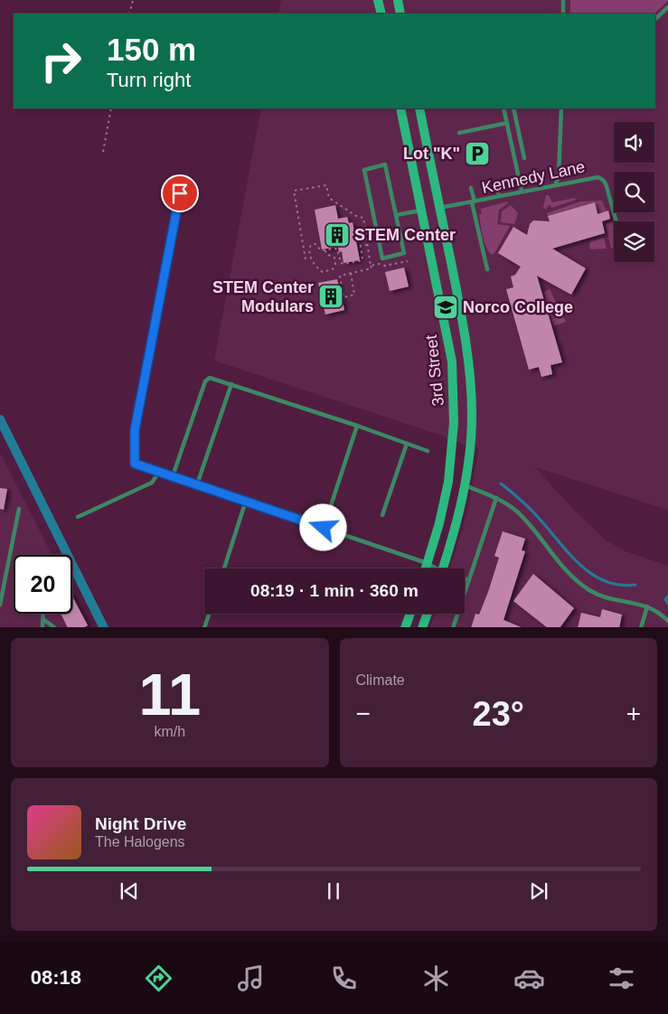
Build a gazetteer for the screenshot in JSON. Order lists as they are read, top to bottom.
{
  "streets": {
    "street": ["3rd Street"],
    "lane": ["Kennedy Lane"]
  },
  "crossings": [
    ["Kennedy Lane", "3rd Street"]
  ],
  "places": {
    "parking": ["Lot \"K\""],
    "building": ["STEM Center", "STEM Center Modulars"],
    "school or university": ["Norco College"]
  },
  "page": {
    "turn": ["150 m", "Turn right"],
    "limit": "20",
    "trip": "08:19 · 1 min · 360 m",
    "tile": [
      ["11", "km/h"],
      "Climate"
    ],
    "heat": ["−", "23°", "+"],
    "song": ["Night Drive", "The Halogens"],
    "tabs": "08:18"
  }
}
